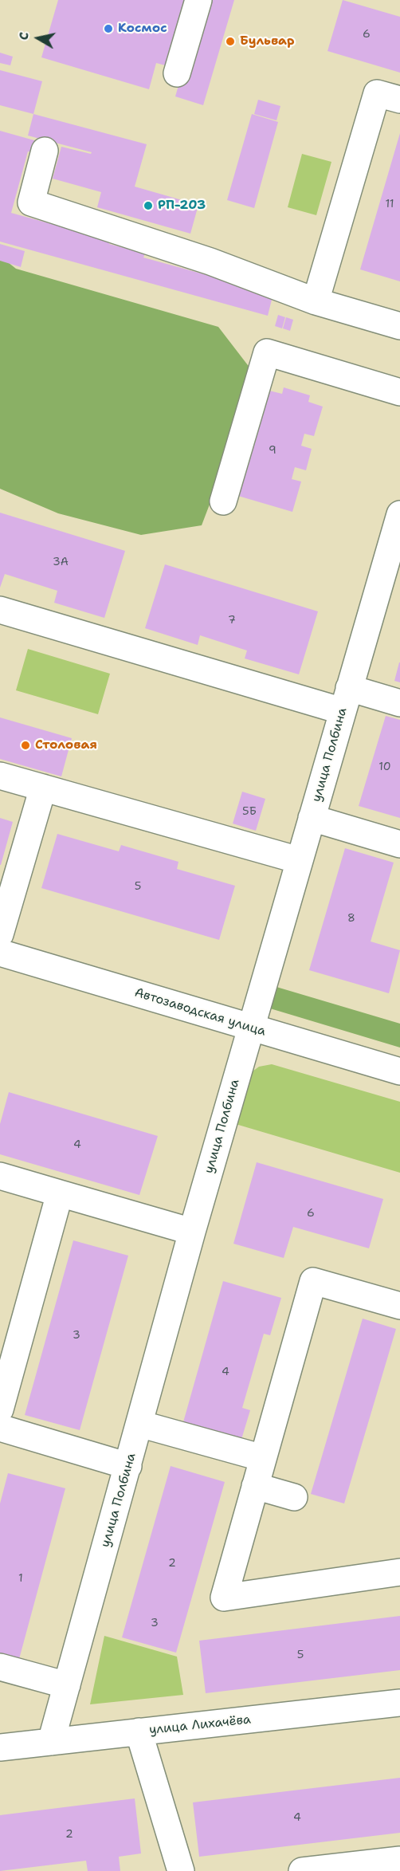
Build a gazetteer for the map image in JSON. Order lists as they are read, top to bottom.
{
  "streets": {
    "street": ["улица Полбина", "Автозаводская улица", "улица Лихачёва"]
  },
  "crossings": [
    ["улица Полбина", "Автозаводская улица"],
    ["улица Полбина", "улица Лихачёва"]
  ],
  "places": [
    "Космос",
    "Бульвар",
    "РП-203",
    "Столовая"
  ],
  "house_numbers": [
    "6",
    "11",
    "9",
    "3А",
    "7",
    "10",
    "5Б",
    "5",
    "8",
    "4",
    "6",
    "3",
    "4",
    "2",
    "1",
    "3",
    "5",
    "4",
    "2"
  ],
  "north": "left"
}
